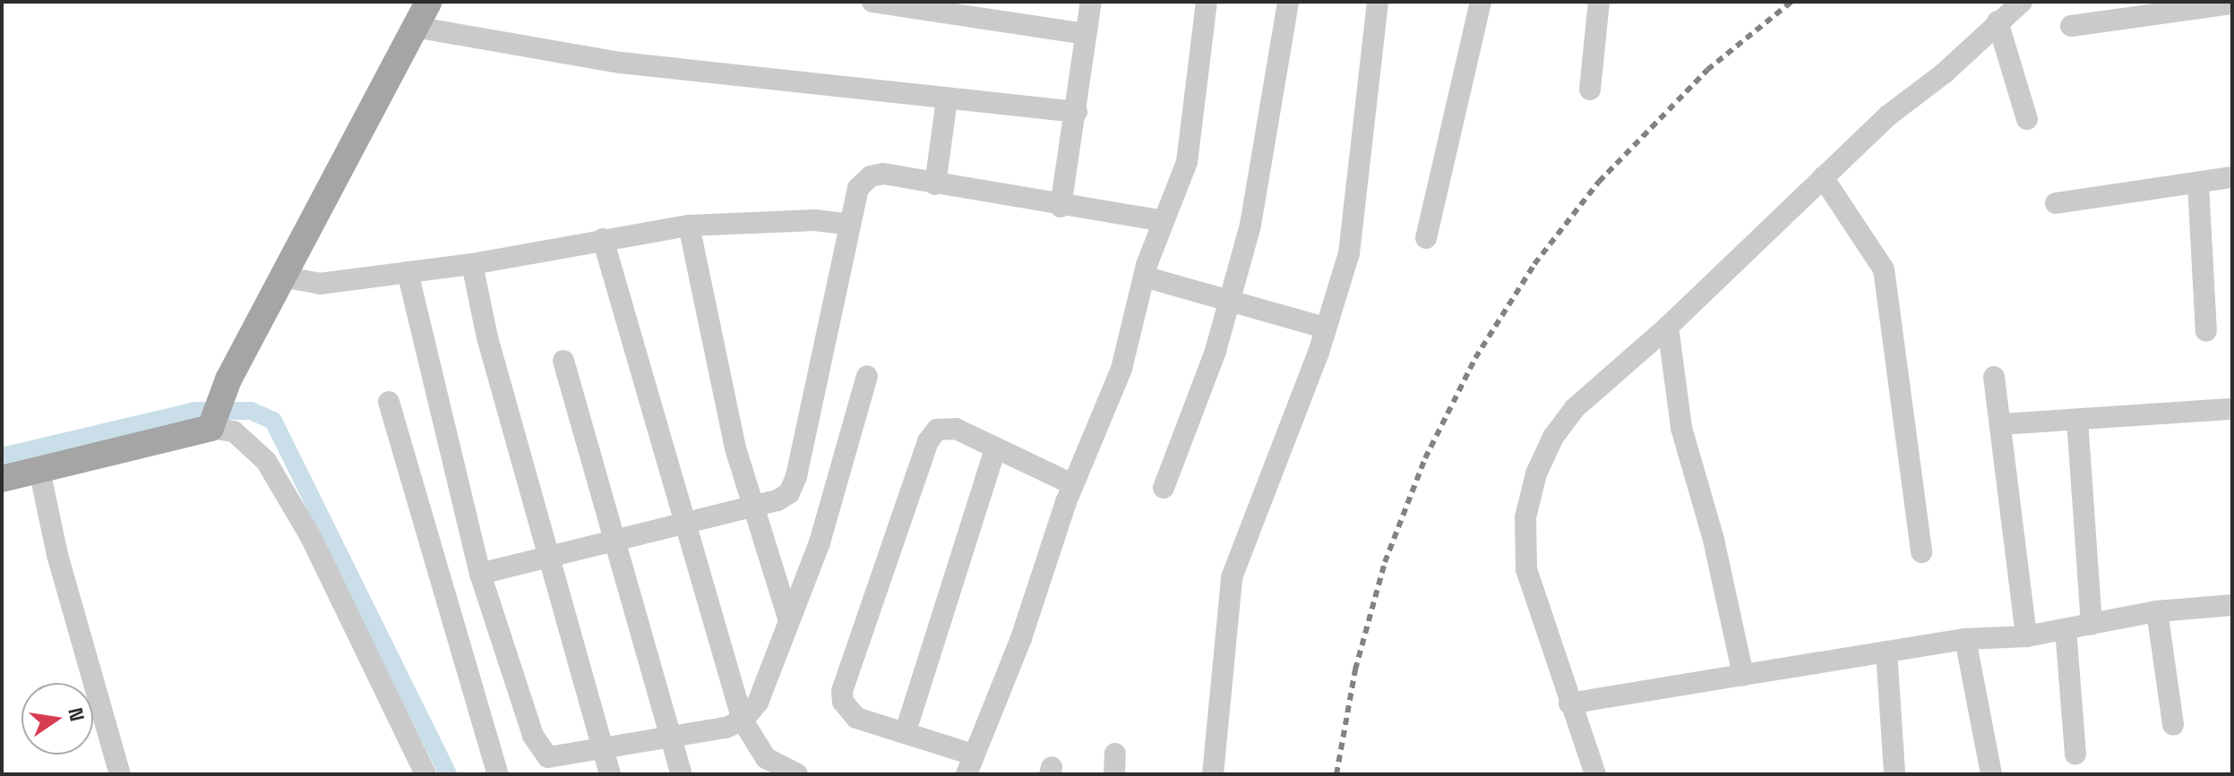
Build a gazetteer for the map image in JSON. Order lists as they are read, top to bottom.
{
  "north": "right"
}
